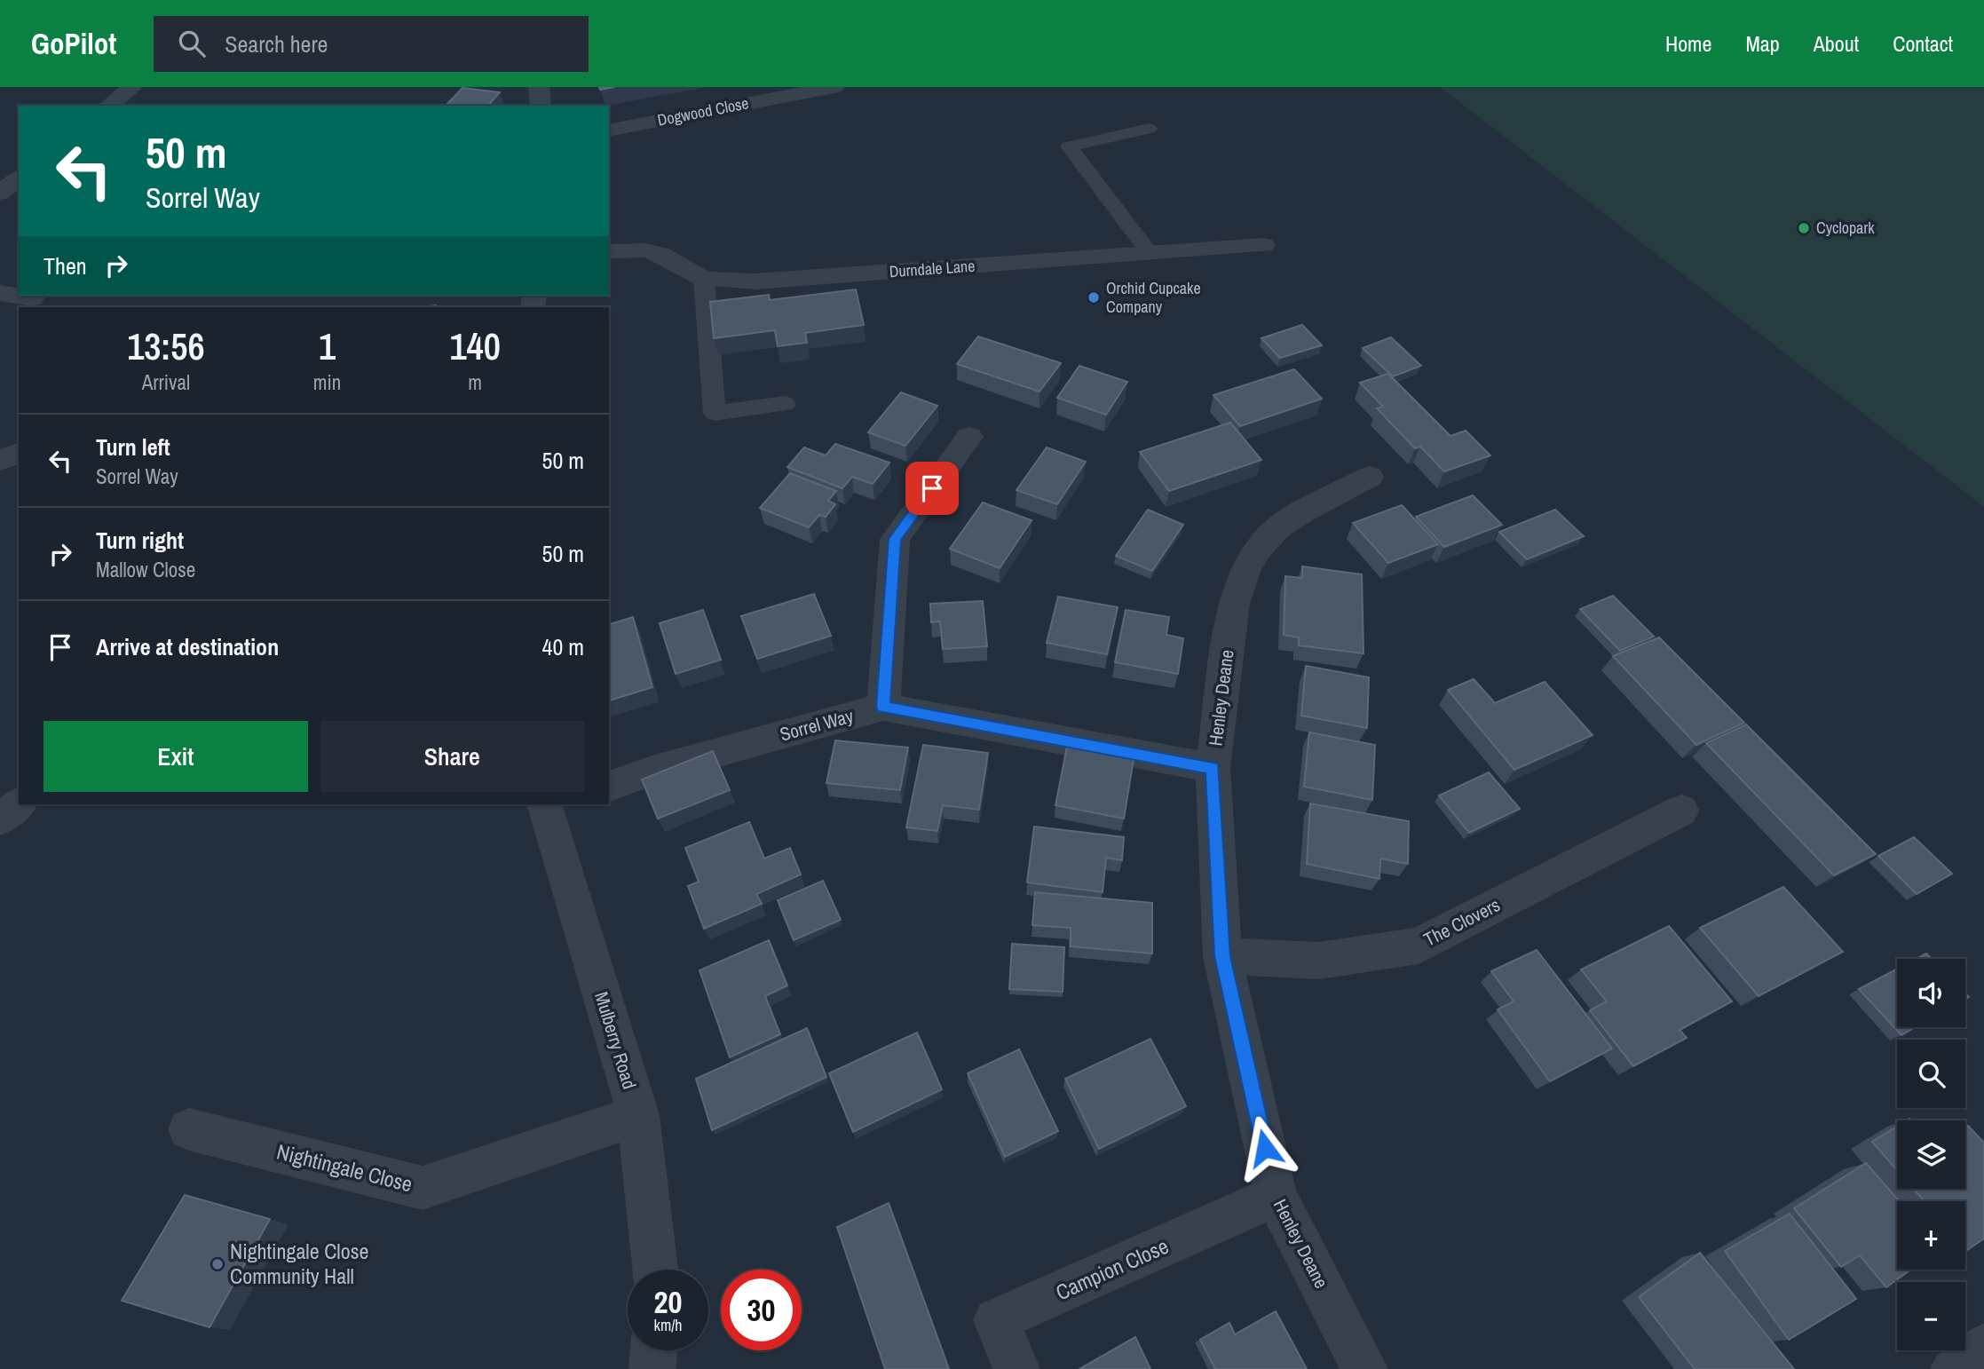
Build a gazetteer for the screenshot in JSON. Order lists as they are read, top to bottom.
{
  "streets": {
    "street": [
      "Dogwood Close",
      "Durndale Lane",
      "Henley Deane",
      "Sorrel Way",
      "The Clovers",
      "Mulberry Road",
      "Nightingale Close",
      "Campion Close"
    ]
  },
  "crossings": [
    ["Henley Deane", "Sorrel Way"],
    ["Henley Deane", "The Clovers"],
    ["Henley Deane", "Campion Close"],
    ["Mulberry Road", "Nightingale Close"]
  ],
  "places": ["Cyclopark", "Orchid Cupcake Company", "Nightingale Close Community Hall"],
  "page": {
    "header": "GoPilot",
    "search": "Search here",
    "nav": [
      "Home",
      "Map",
      "About",
      "Contact"
    ],
    "turn": ["50 m", "Sorrel Way"],
    "then": "Then",
    "eta": [
      "13:56",
      "Arrival",
      "1",
      "min",
      "140",
      "m"
    ],
    "list": [
      {
        "name": "Turn left",
        "note": "Sorrel Way",
        "value": "50 m"
      },
      {
        "name": "Turn right",
        "note": "Mallow Close",
        "value": "50 m"
      },
      {
        "name": "Arrive at destination",
        "value": "40 m"
      }
    ],
    "buttons": ["Exit", "Share"],
    "map_buttons": ["+", "−"],
    "speed": "20 km/h",
    "limit": "30"
  }
}
